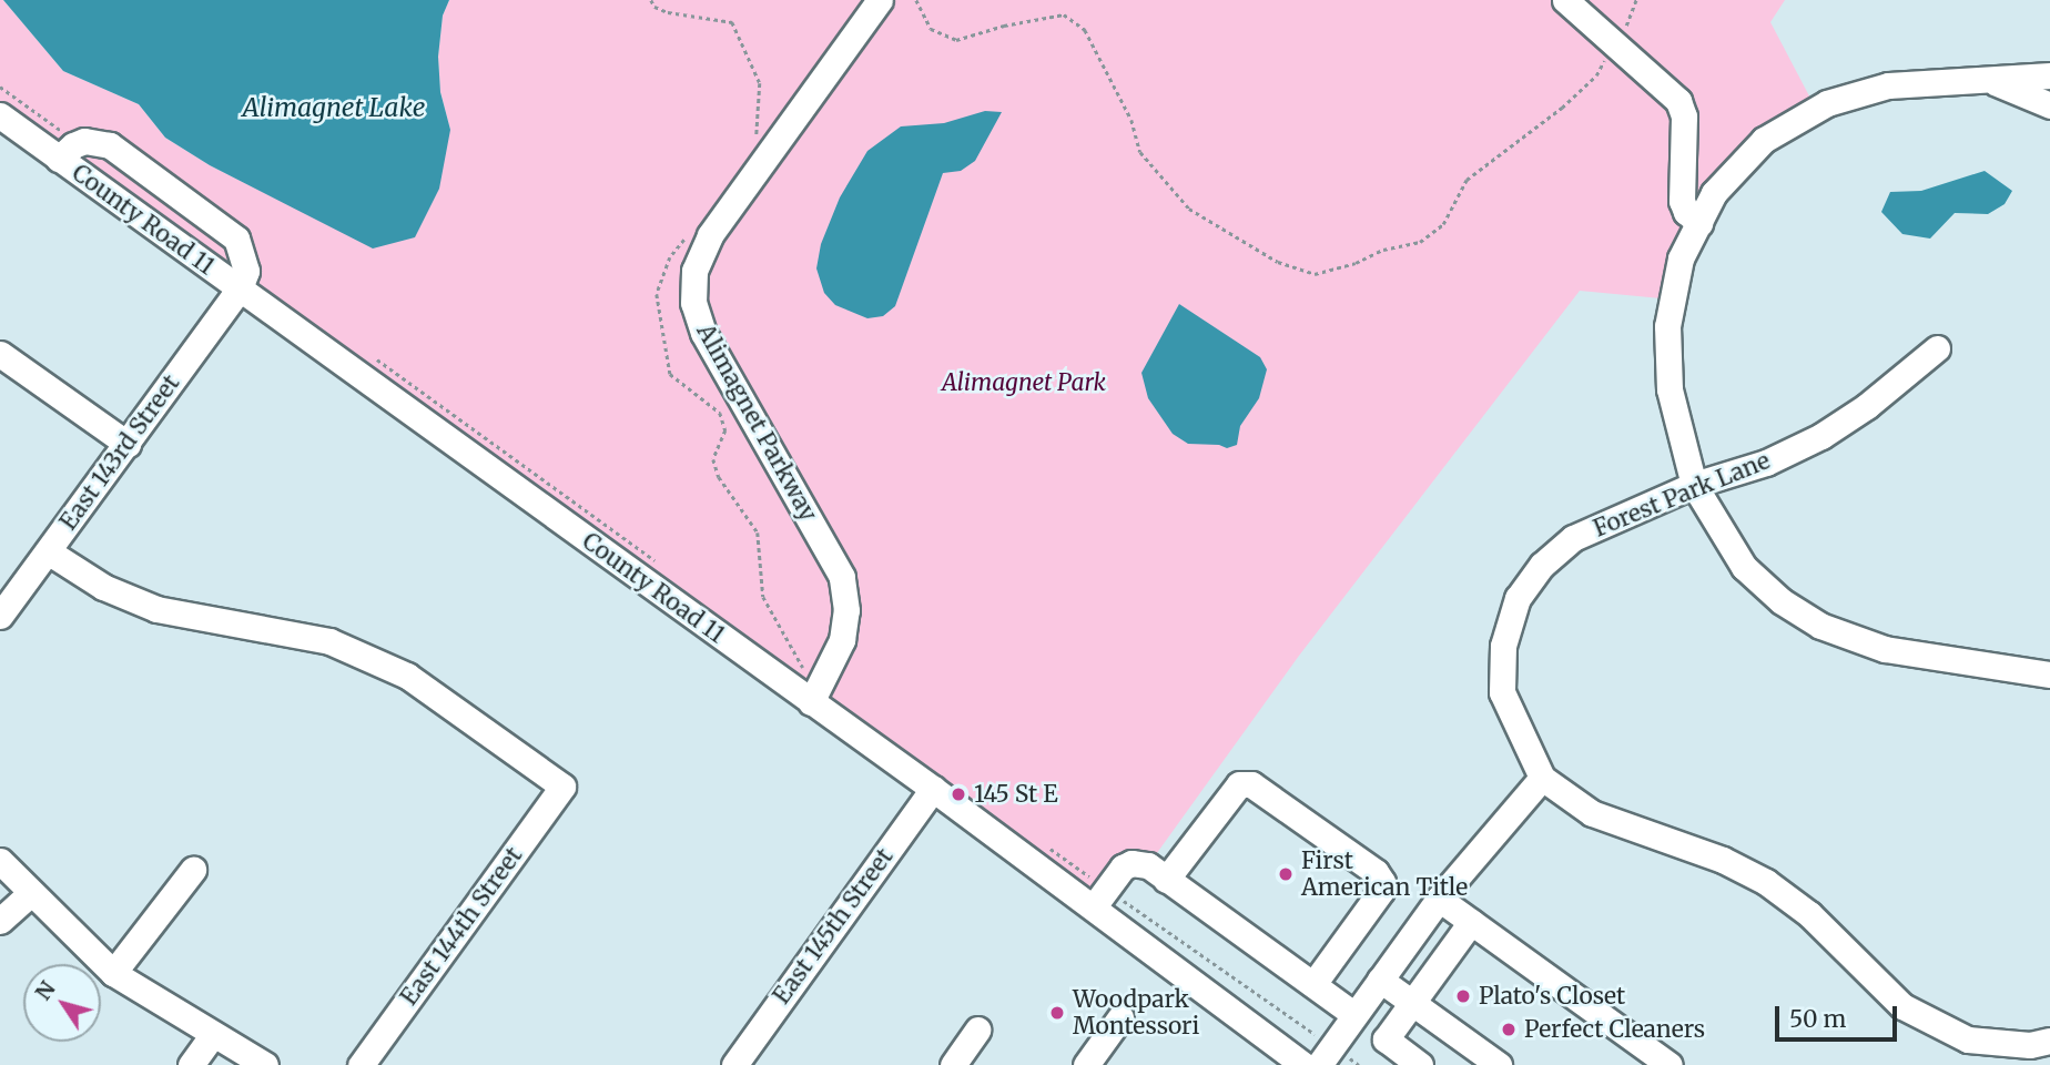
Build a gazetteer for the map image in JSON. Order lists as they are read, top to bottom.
{
  "streets": {
    "street": [
      "County Road 11",
      "Alimagnet Parkway",
      "East 143rd Street",
      "Forest Park Lane",
      "East 144th Street",
      "East 145th Street"
    ]
  },
  "crossings": [
    ["County Road 11", "Alimagnet Parkway"],
    ["County Road 11", "East 143rd Street"],
    ["County Road 11", "East 145th Street"],
    ["East 143rd Street", "East 144th Street"]
  ],
  "water": ["Alimagnet Lake"],
  "parks": ["Alimagnet Park"],
  "places": [
    "145 St E",
    "First American Title",
    "Plato's Closet",
    "Woodpark Montessori",
    "Perfect Cleaners"
  ],
  "scale_bar": "50 m",
  "north": "top left"
}
